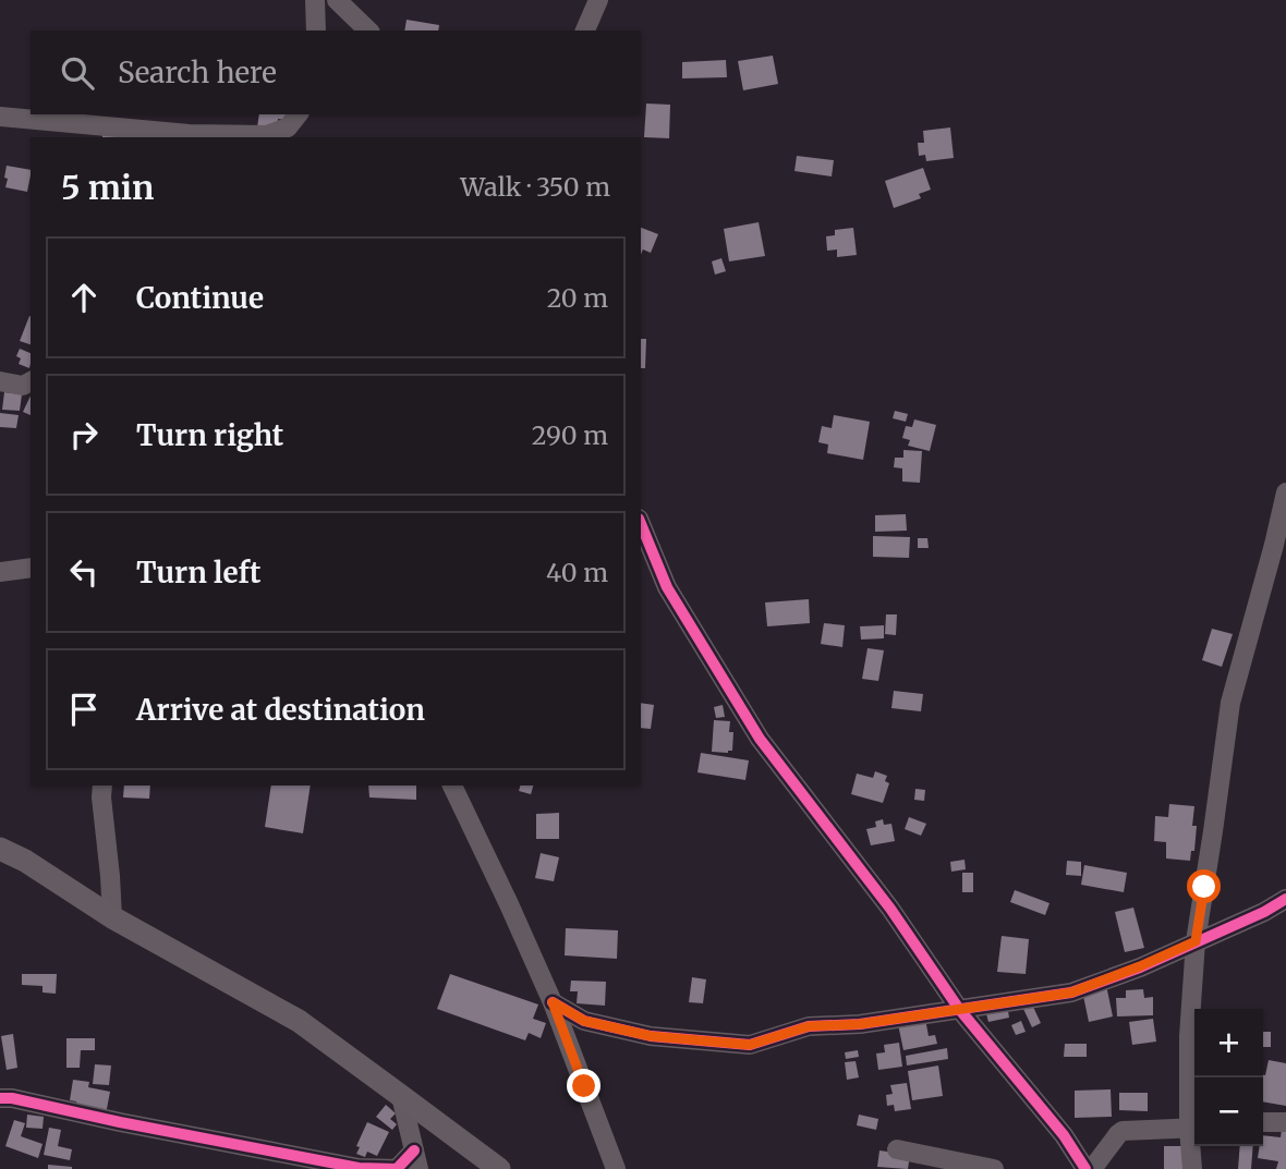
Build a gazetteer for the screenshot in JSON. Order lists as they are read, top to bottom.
{
  "page": {
    "search": "Search here",
    "heading": ["5 min", "Walk · 350 m"],
    "list": [
      ["Continue", "20 m"],
      ["Turn right", "290 m"],
      ["Turn left", "40 m"],
      "Arrive at destination"
    ],
    "map_buttons": ["+", "−"]
  }
}
